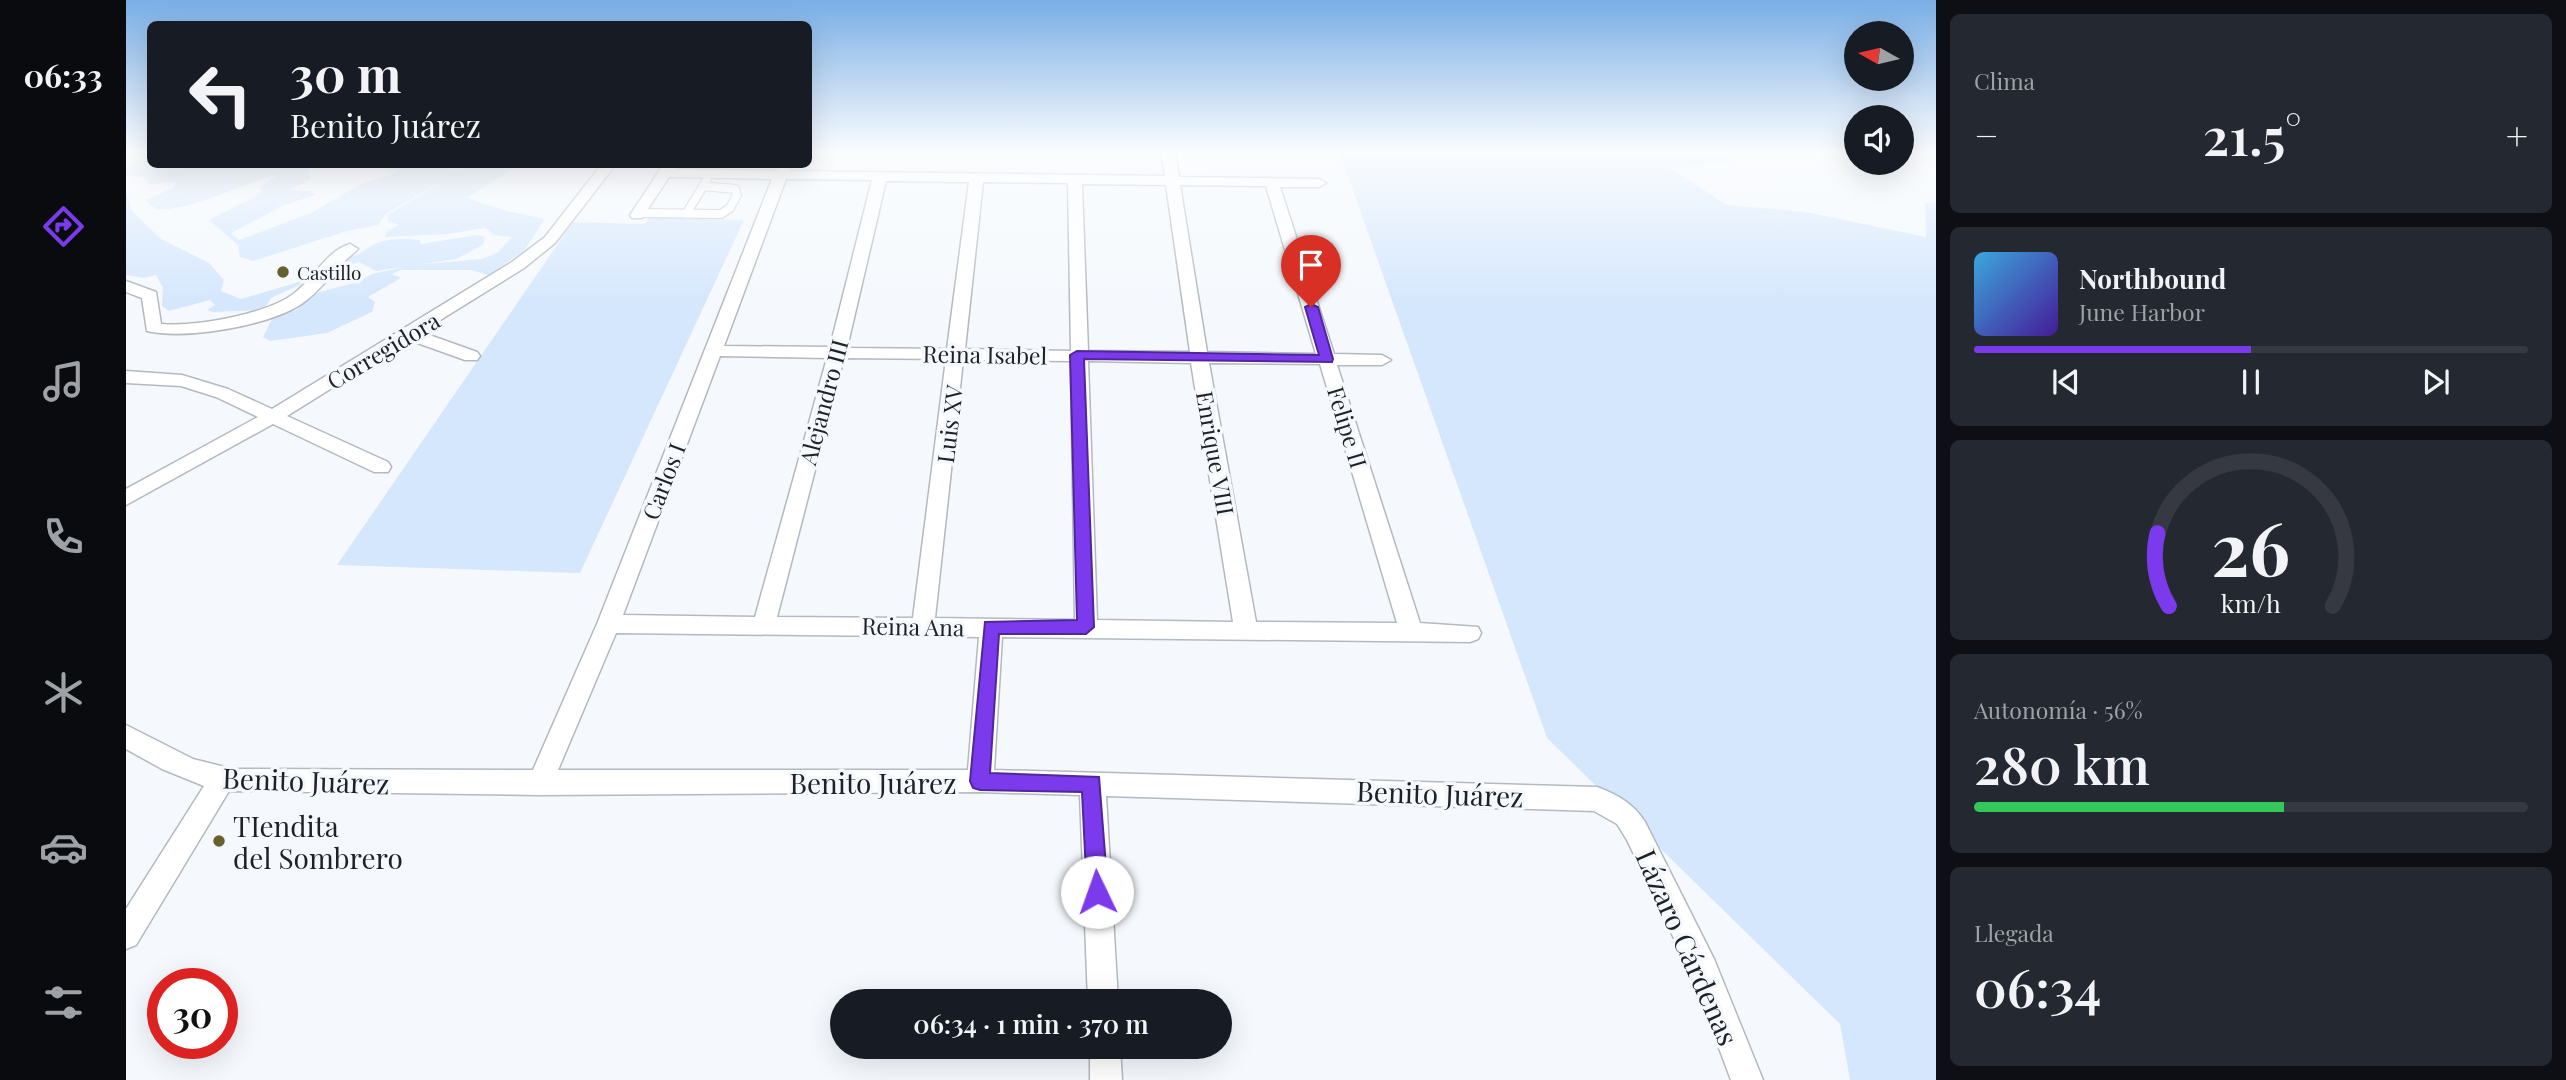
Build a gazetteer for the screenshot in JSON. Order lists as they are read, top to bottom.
{
  "streets": {
    "street": [
      "Corregidora",
      "Reina Isabel",
      "Alejandro III",
      "Luis XV",
      "Felipe II",
      "Enrique VIII",
      "Carlos I",
      "Reina Ana",
      "Benito Juárez",
      "Lázaro Cárdenas"
    ]
  },
  "crossings": [
    ["Reina Isabel", "Alejandro III"],
    ["Reina Isabel", "Luis XV"],
    ["Reina Isabel", "Felipe II"],
    ["Reina Isabel", "Enrique VIII"],
    ["Reina Isabel", "Carlos I"],
    ["Alejandro III", "Reina Ana"],
    ["Luis XV", "Reina Ana"],
    ["Felipe II", "Reina Ana"],
    ["Enrique VIII", "Reina Ana"],
    ["Carlos I", "Reina Ana"],
    ["Carlos I", "Benito Juárez"],
    ["Benito Juárez", "Lázaro Cárdenas"]
  ],
  "places": ["Castillo", "TIendita del Sombrero"],
  "north": "left",
  "page": {
    "tabs": "06:33",
    "tile": [
      "Clima",
      ["Autonomía · 56%", "280 km"],
      ["Llegada", "06:34"]
    ],
    "turn": ["30 m", "Benito Juárez"],
    "heat": ["−", "21.5°", "+"],
    "song": ["Northbound", "June Harbor"],
    "limit": "30",
    "trip": "06:34 · 1 min · 370 m",
    "gauge": ["26", "km/h"]
  }
}
